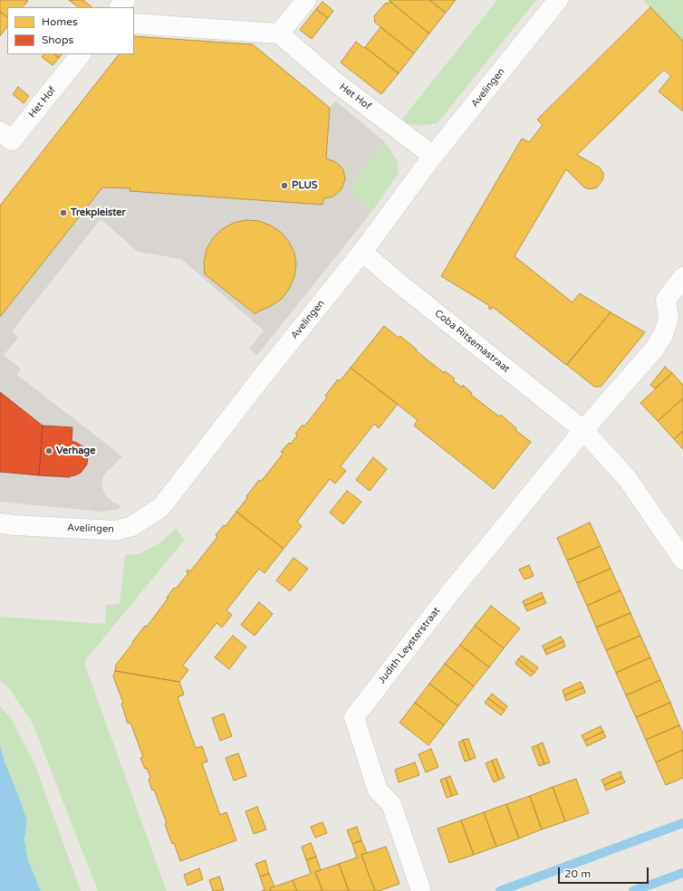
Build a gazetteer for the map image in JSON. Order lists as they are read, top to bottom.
{
  "streets": {
    "street": [
      "Avelingen",
      "Het Hof",
      "Coba Ritsemastraat",
      "Judith Leysterstraat"
    ]
  },
  "crossings": [
    ["Avelingen", "Het Hof"],
    ["Avelingen", "Coba Ritsemastraat"],
    ["Coba Ritsemastraat", "Judith Leysterstraat"]
  ],
  "places": ["PLUS", "Trekpleister", "Verhage"],
  "legend": ["Homes", "Shops"],
  "scale_bar": "20 m"
}
